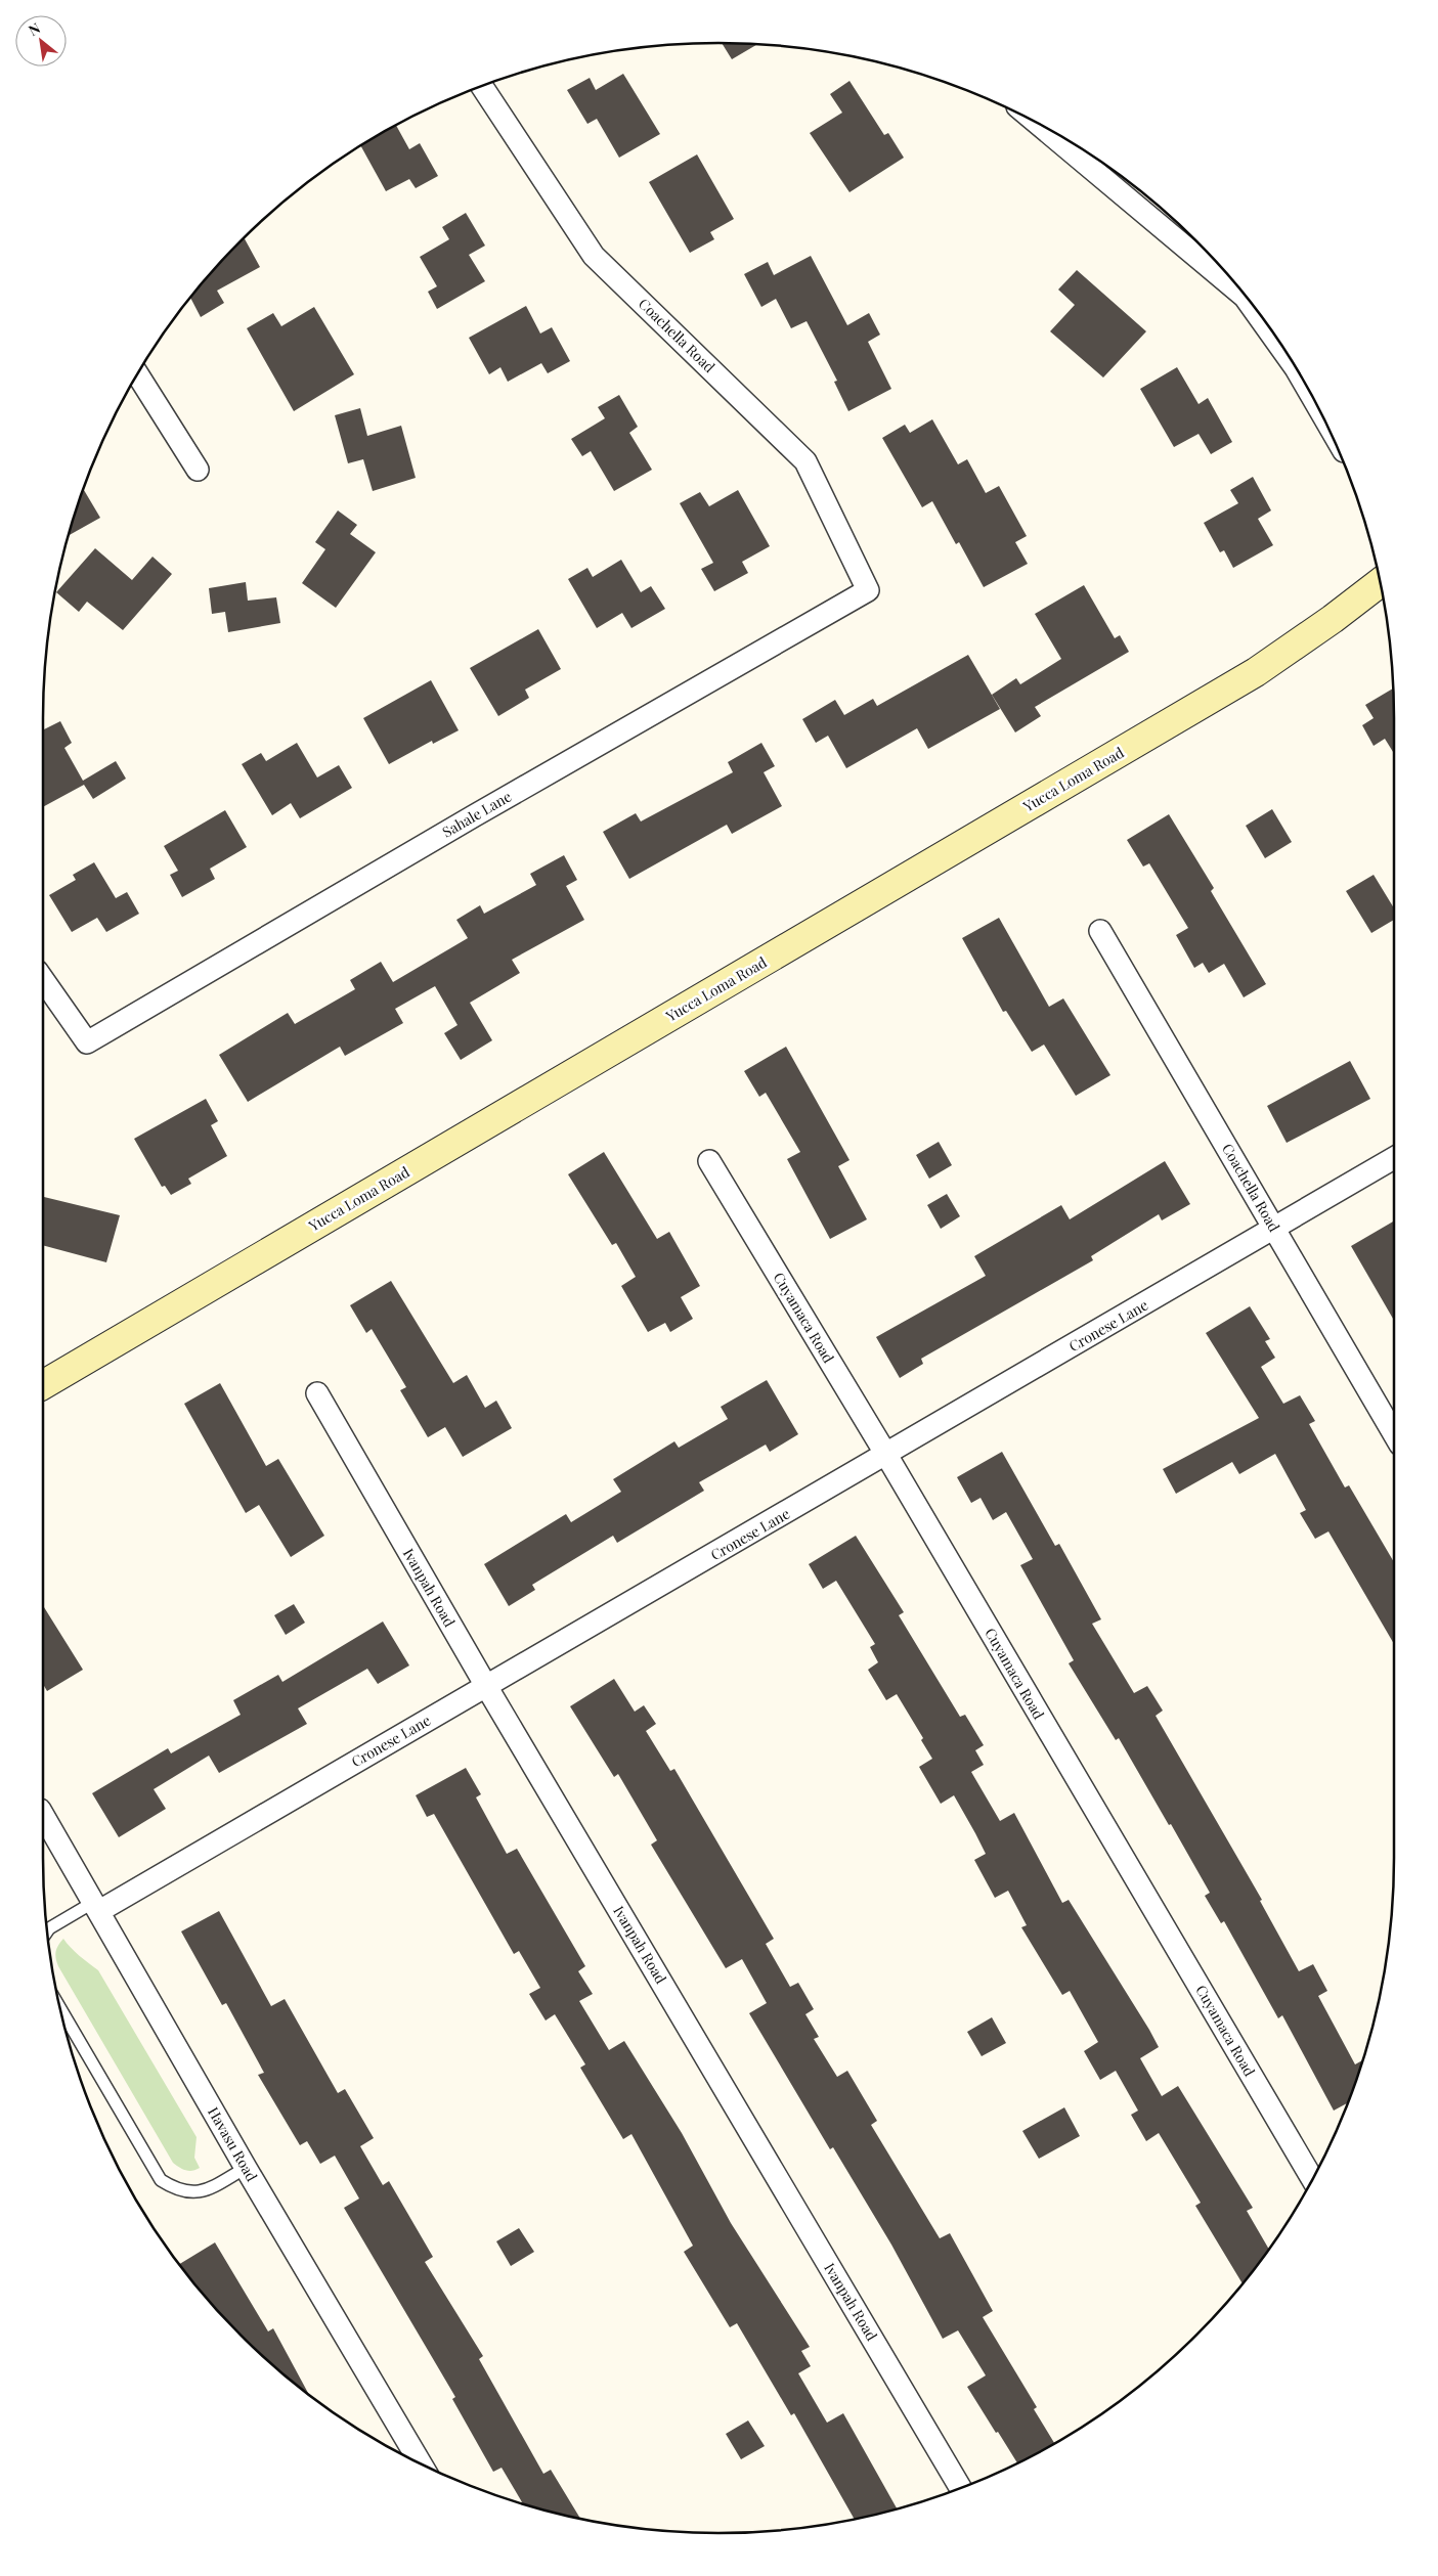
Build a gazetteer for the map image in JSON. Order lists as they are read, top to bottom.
{
  "streets": {
    "main road": ["Yucca Loma Road"],
    "street": [
      "Coachella Road",
      "Sahale Lane",
      "Cuyamaca Road",
      "Cronese Lane",
      "Ivanpah Road",
      "Havasu Road"
    ]
  },
  "crossings": [
    ["Coachella Road", "Sahale Lane"],
    ["Coachella Road", "Cronese Lane"],
    ["Cuyamaca Road", "Cronese Lane"],
    ["Cronese Lane", "Ivanpah Road"],
    ["Cronese Lane", "Havasu Road"]
  ],
  "north": "top left"
}
